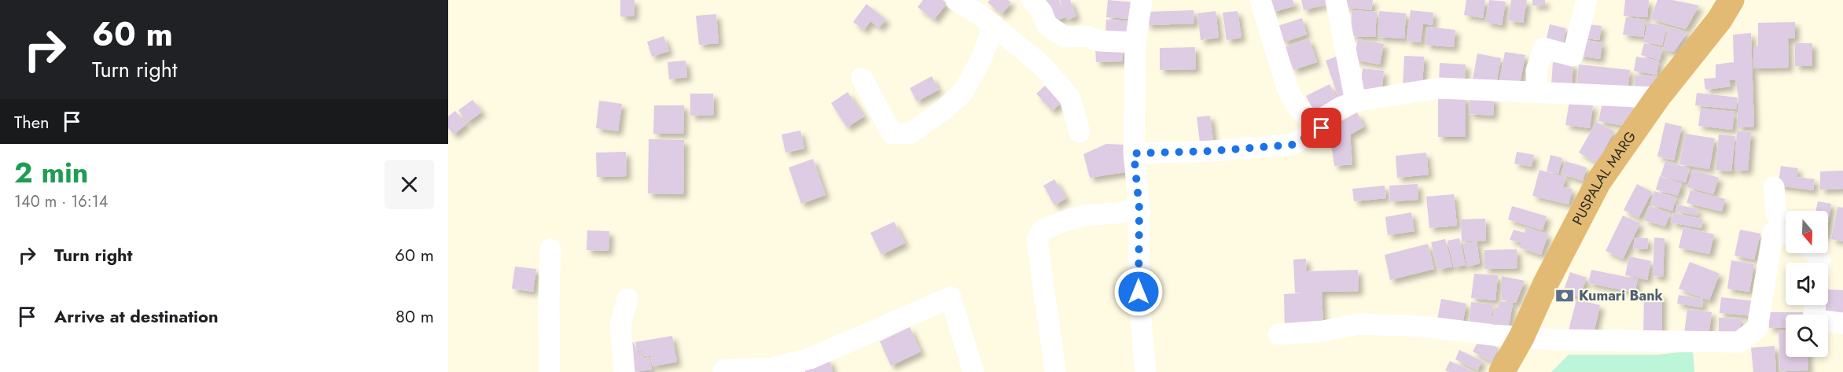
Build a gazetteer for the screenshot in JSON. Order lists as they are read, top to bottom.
{
  "streets": {
    "main road": ["PUSPALAL MARG"]
  },
  "places": {
    "bank": ["Kumari Bank"]
  },
  "north": "bottom",
  "page": {
    "turn": ["60 m", "Turn right"],
    "then": "Then",
    "heading": ["2 min", "140 m · 16:14"],
    "list": [
      {
        "name": "Turn right",
        "value": "60 m"
      },
      {
        "name": "Arrive at destination",
        "value": "80 m"
      }
    ]
  }
}
